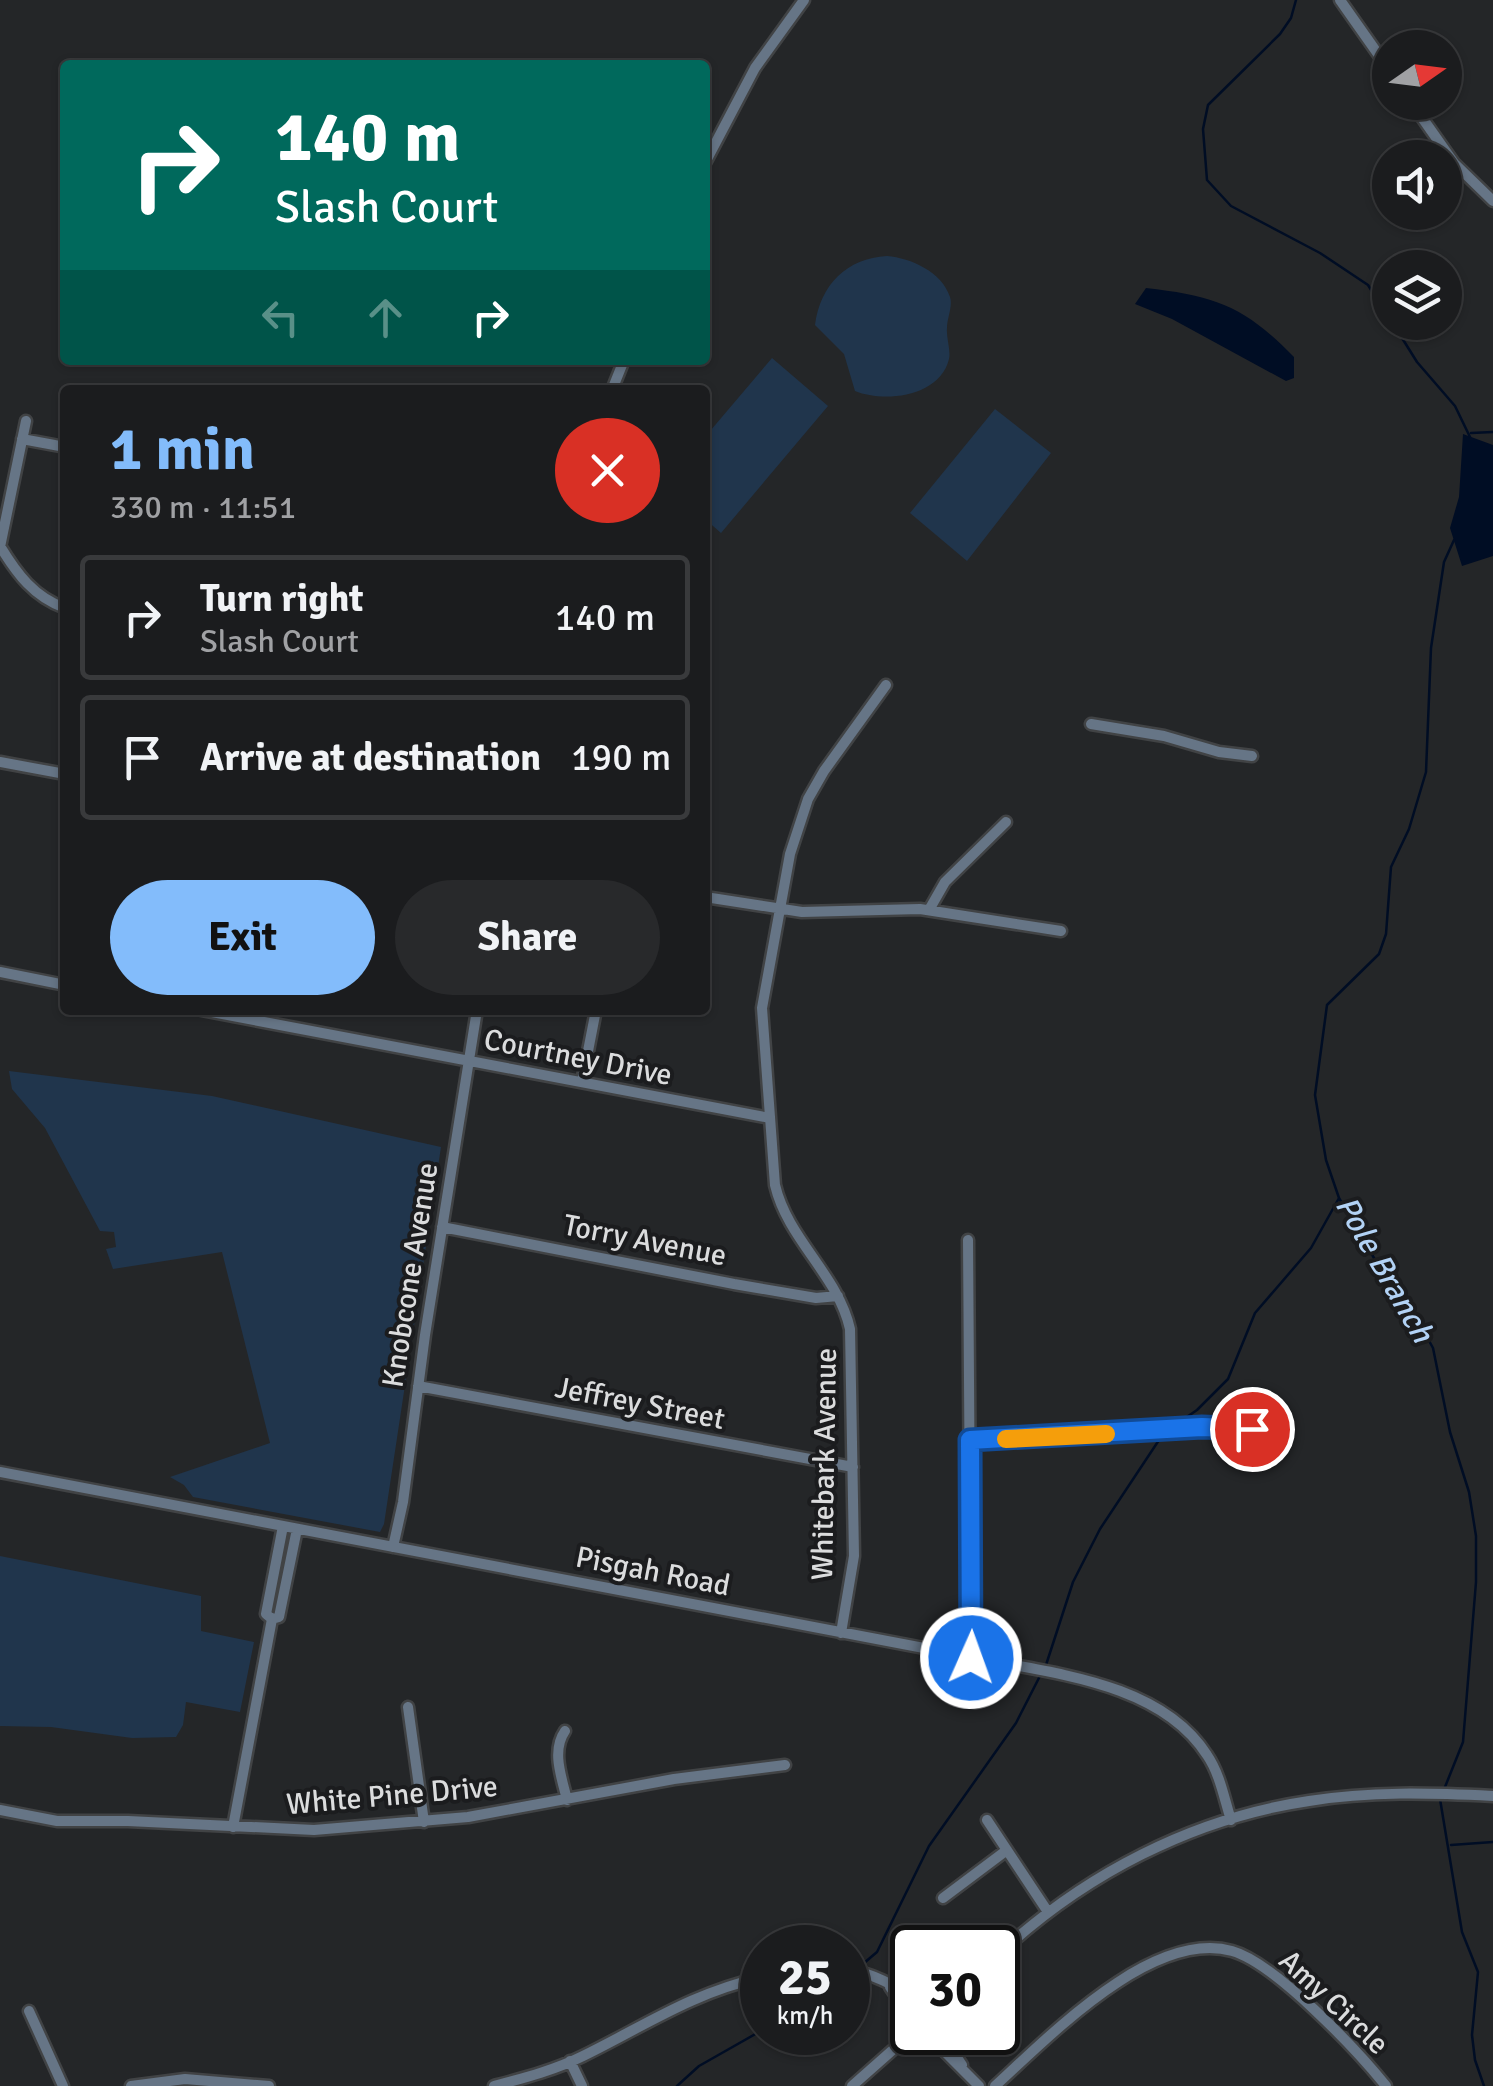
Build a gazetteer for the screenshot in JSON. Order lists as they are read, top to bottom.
{
  "streets": {
    "street": [
      "Courtney Drive",
      "Torry Avenue",
      "Knobcone Avenue",
      "Jeffrey Street",
      "Whitebark Avenue",
      "Pisgah Road",
      "White Pine Drive",
      "Amy Circle"
    ]
  },
  "crossings": [
    ["Courtney Drive", "Knobcone Avenue"],
    ["Courtney Drive", "Whitebark Avenue"],
    ["Torry Avenue", "Knobcone Avenue"],
    ["Torry Avenue", "Whitebark Avenue"],
    ["Knobcone Avenue", "Jeffrey Street"],
    ["Knobcone Avenue", "Pisgah Road"],
    ["Jeffrey Street", "Whitebark Avenue"],
    ["Whitebark Avenue", "Pisgah Road"]
  ],
  "water": ["Pole Branch"],
  "north": "right",
  "page": {
    "turn": ["140 m", "Slash Court"],
    "heading": ["1 min", "330 m · 11:51"],
    "list": [
      {
        "name": "Turn right",
        "note": "Slash Court",
        "value": "140 m"
      },
      {
        "name": "Arrive at destination",
        "value": "190 m"
      }
    ],
    "buttons": ["Exit", "Share"],
    "speed": "25 km/h",
    "limit": "30"
  }
}
